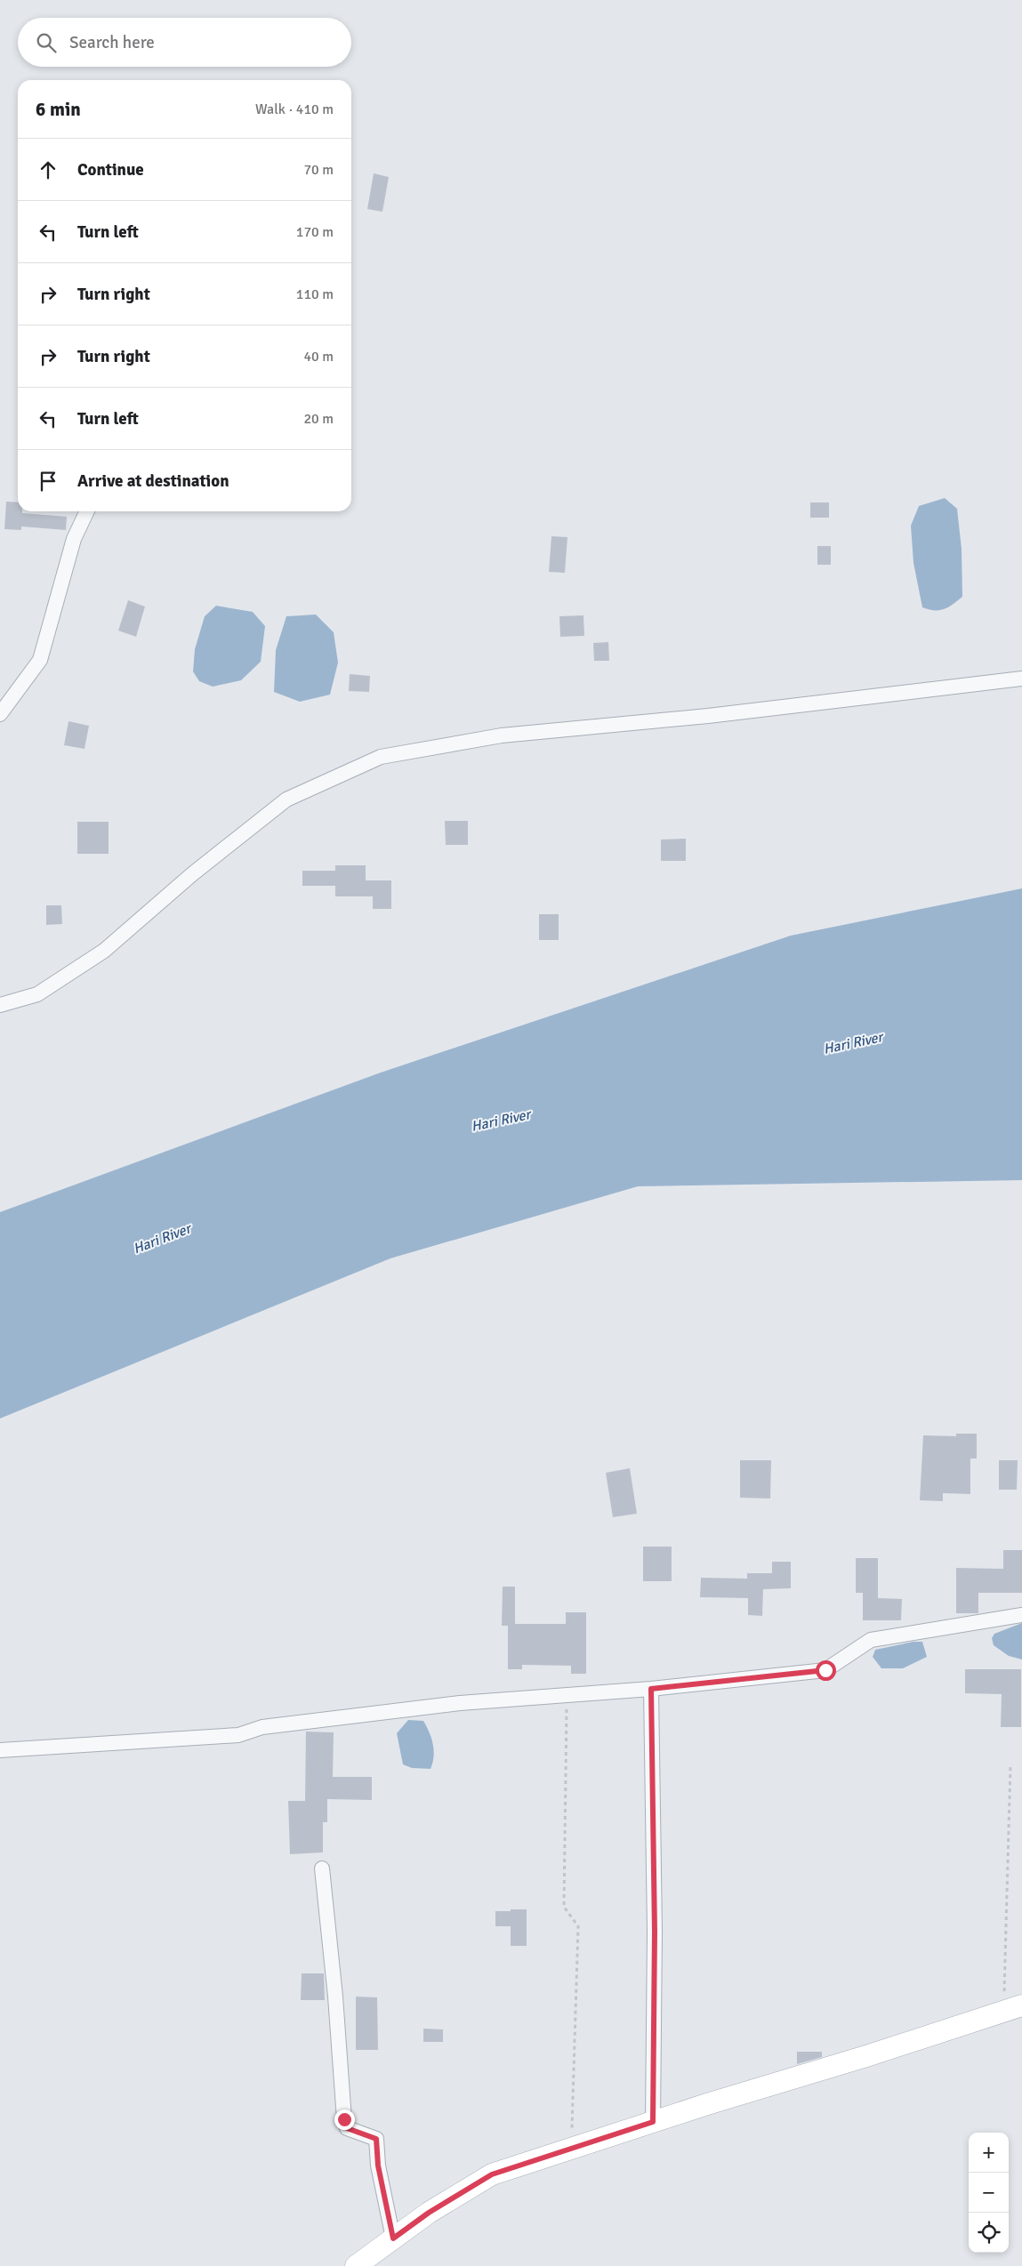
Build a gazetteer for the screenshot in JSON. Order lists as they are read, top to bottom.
{
  "water": ["Hari River"],
  "page": {
    "search": "Search here",
    "heading": ["6 min", "Walk · 410 m"],
    "list": [
      ["Continue", "70 m"],
      ["Turn left", "170 m"],
      ["Turn right", "110 m"],
      ["Turn right", "40 m"],
      ["Turn left", "20 m"],
      "Arrive at destination"
    ],
    "map_buttons": ["+", "−"]
  }
}
